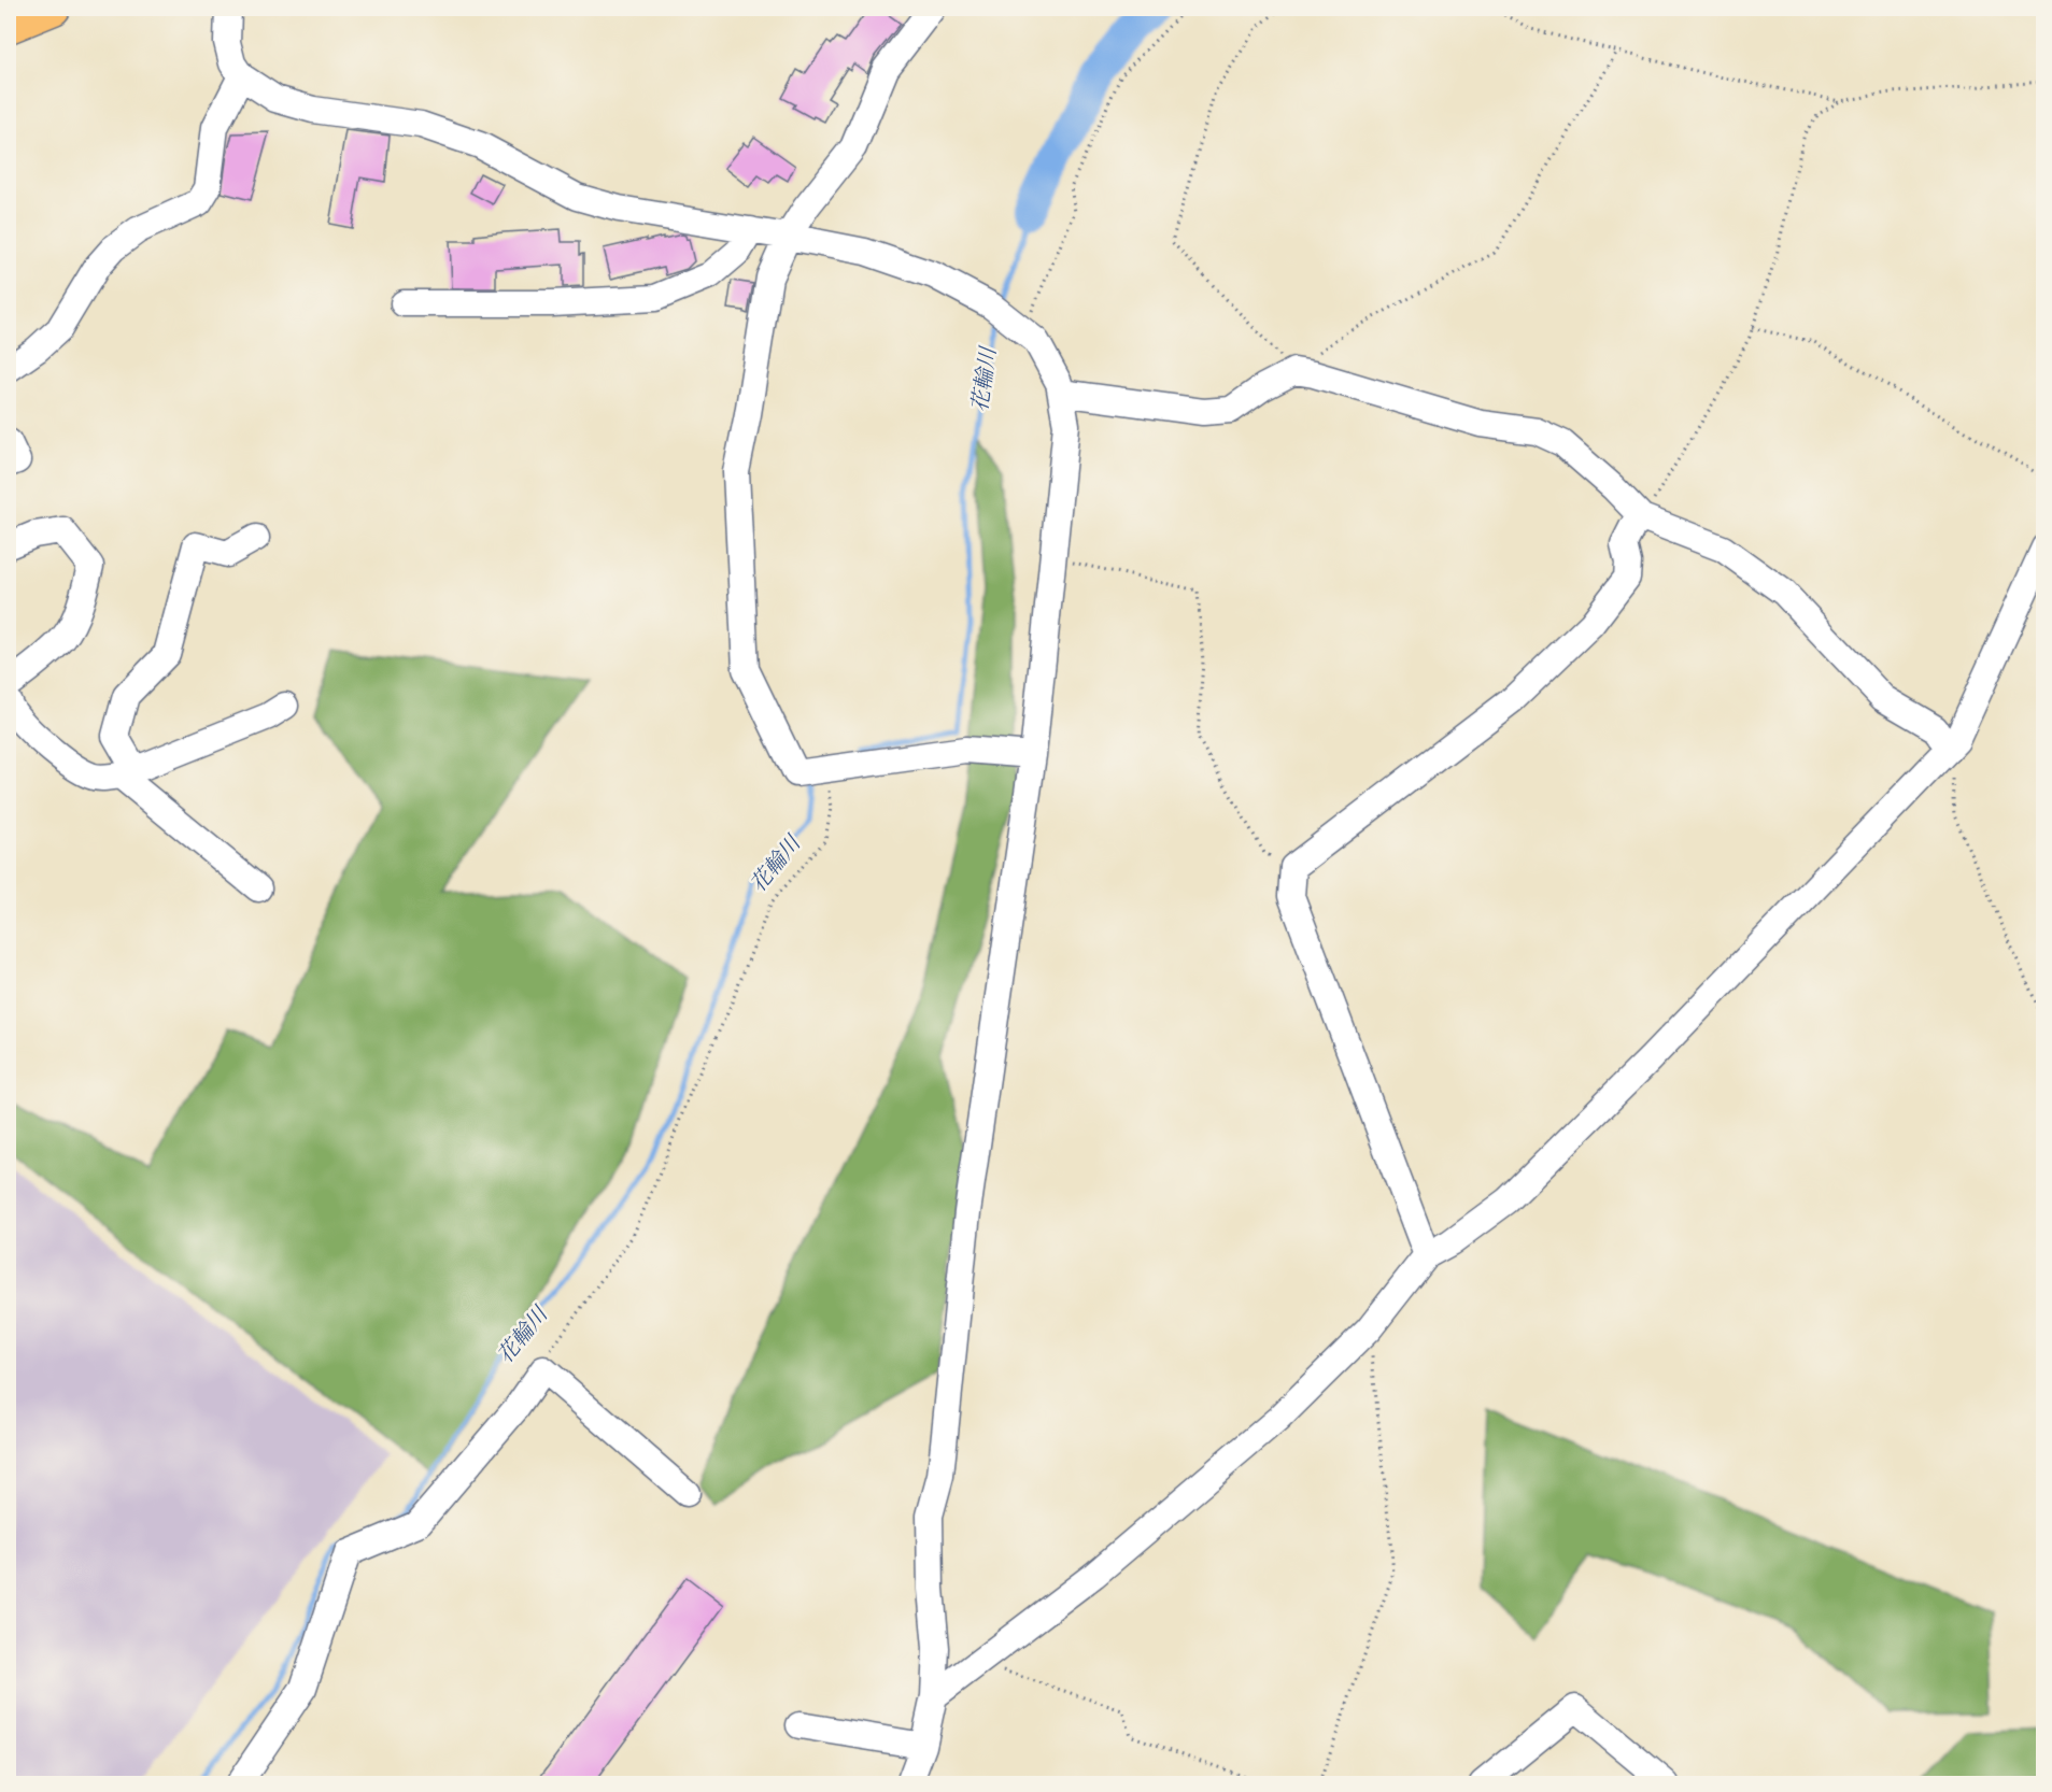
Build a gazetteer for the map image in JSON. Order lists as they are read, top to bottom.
{
  "water": ["花輪川"]
}
